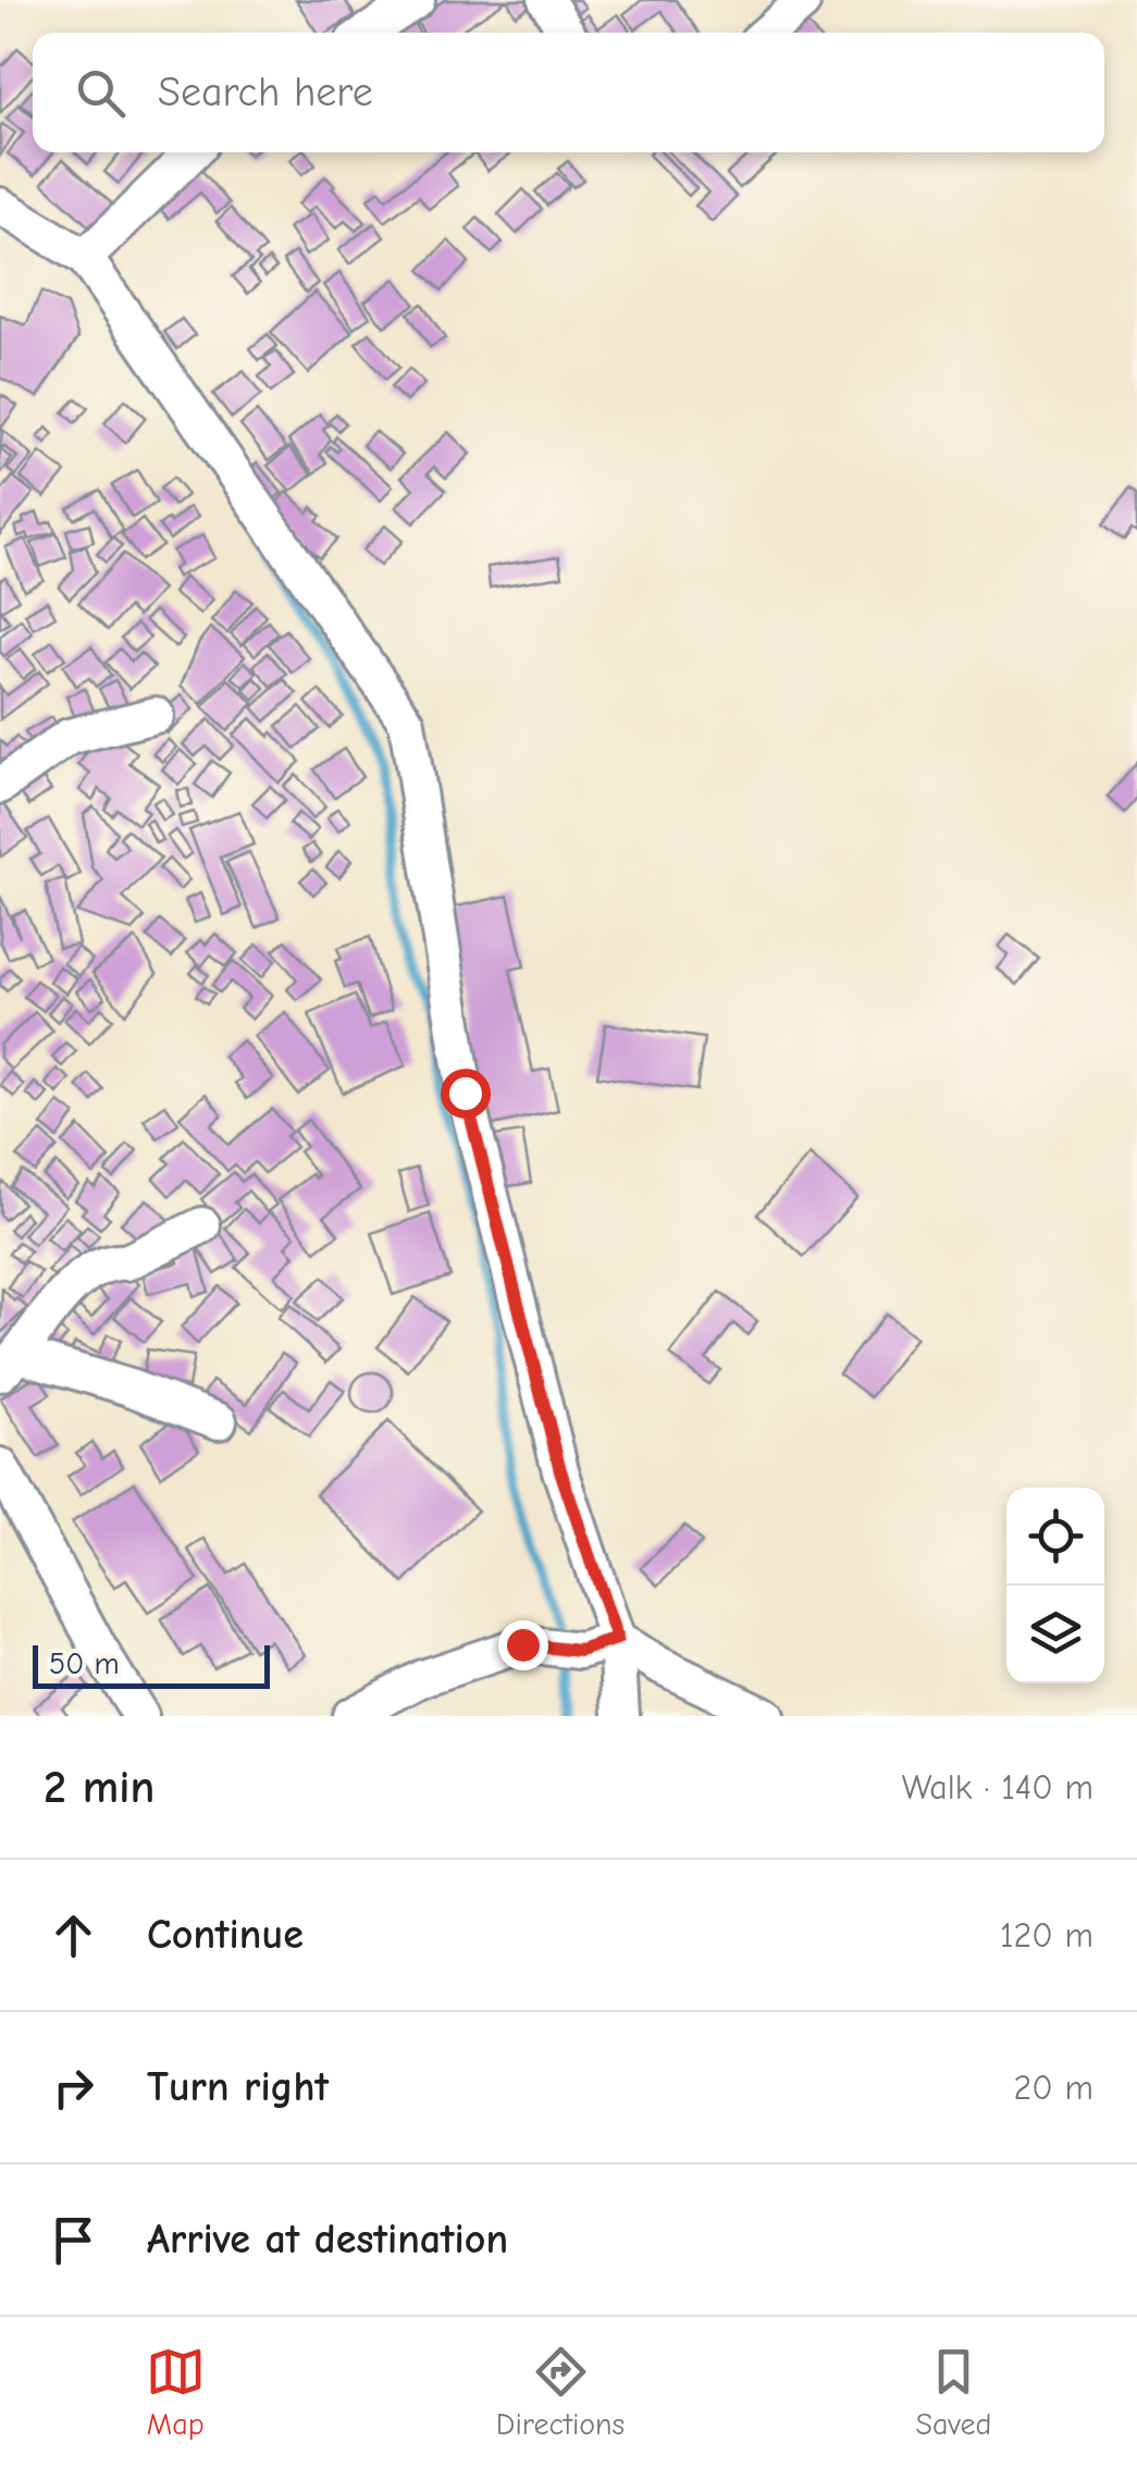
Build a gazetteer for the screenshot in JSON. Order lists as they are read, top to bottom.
{
  "scale_bar": "50 m",
  "page": {
    "search": "Search here",
    "scale": "50 m",
    "heading": ["2 min", "Walk · 140 m"],
    "list": [
      ["Continue", "120 m"],
      ["Turn right", "20 m"],
      "Arrive at destination"
    ],
    "nav": ["Map", "Directions", "Saved"]
  }
}
